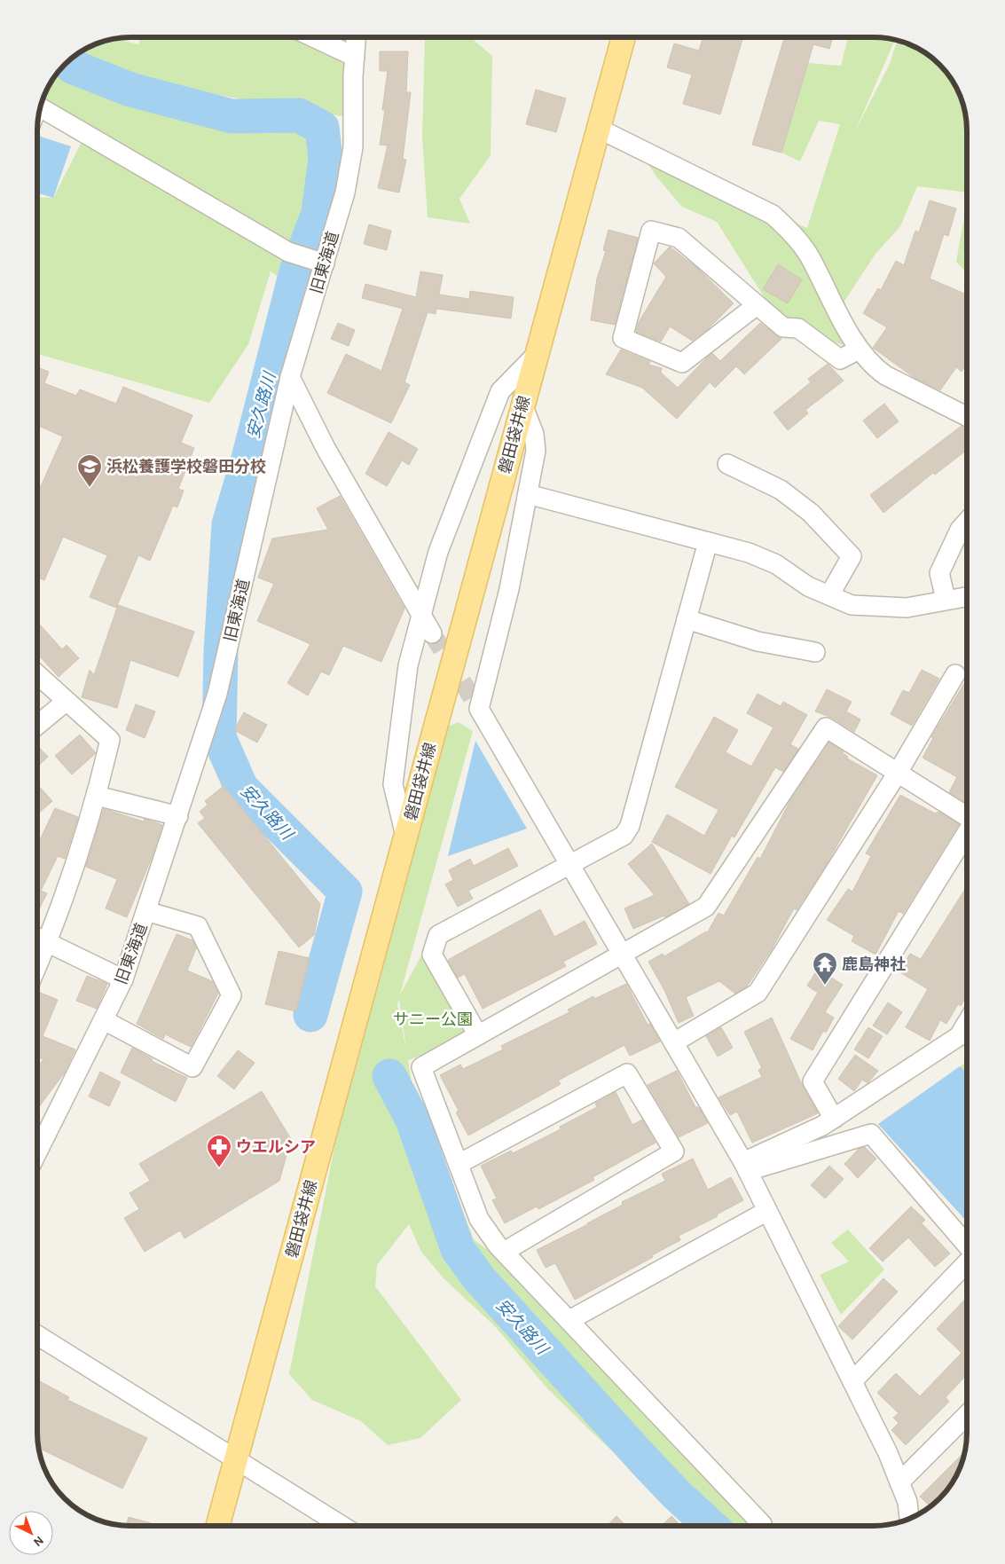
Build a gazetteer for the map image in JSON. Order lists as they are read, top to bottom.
{
  "streets": {
    "main road": ["磐田袋井線"],
    "street": ["旧東海道"]
  },
  "water": ["安久路川"],
  "parks": ["サニー公園"],
  "places": {
    "school or university": ["浜松養護学校磐田分校"],
    "temple": ["鹿島神社"],
    "pharmacy": ["ウエルシア"]
  },
  "north": "bottom right"
}
